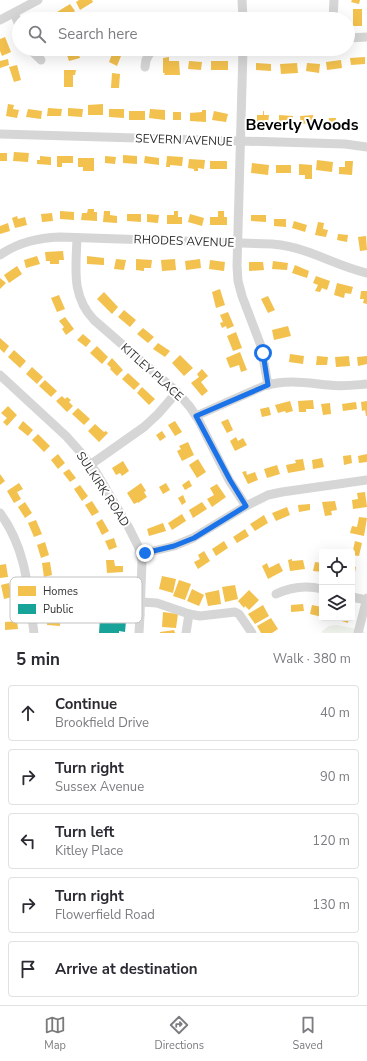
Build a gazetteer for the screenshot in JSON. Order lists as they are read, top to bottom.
{
  "streets": {
    "street": [
      "SEVERN AVENUE",
      "RHODES AVENUE",
      "KITLEY PLACE",
      "SULKIRK ROAD"
    ]
  },
  "crossings": [
    ["RHODES AVENUE", "KITLEY PLACE"]
  ],
  "districts": ["Beverly Woods"],
  "legend": ["Homes", "Public"],
  "page": {
    "search": "Search here",
    "heading": ["5 min", "Walk · 380 m"],
    "list": [
      ["Continue", "Brookfield Drive", "40 m"],
      ["Turn right", "Sussex Avenue", "90 m"],
      ["Turn left", "Kitley Place", "120 m"],
      ["Turn right", "Flowerfield Road", "130 m"],
      "Arrive at destination"
    ],
    "nav": ["Map", "Directions", "Saved"]
  }
}
